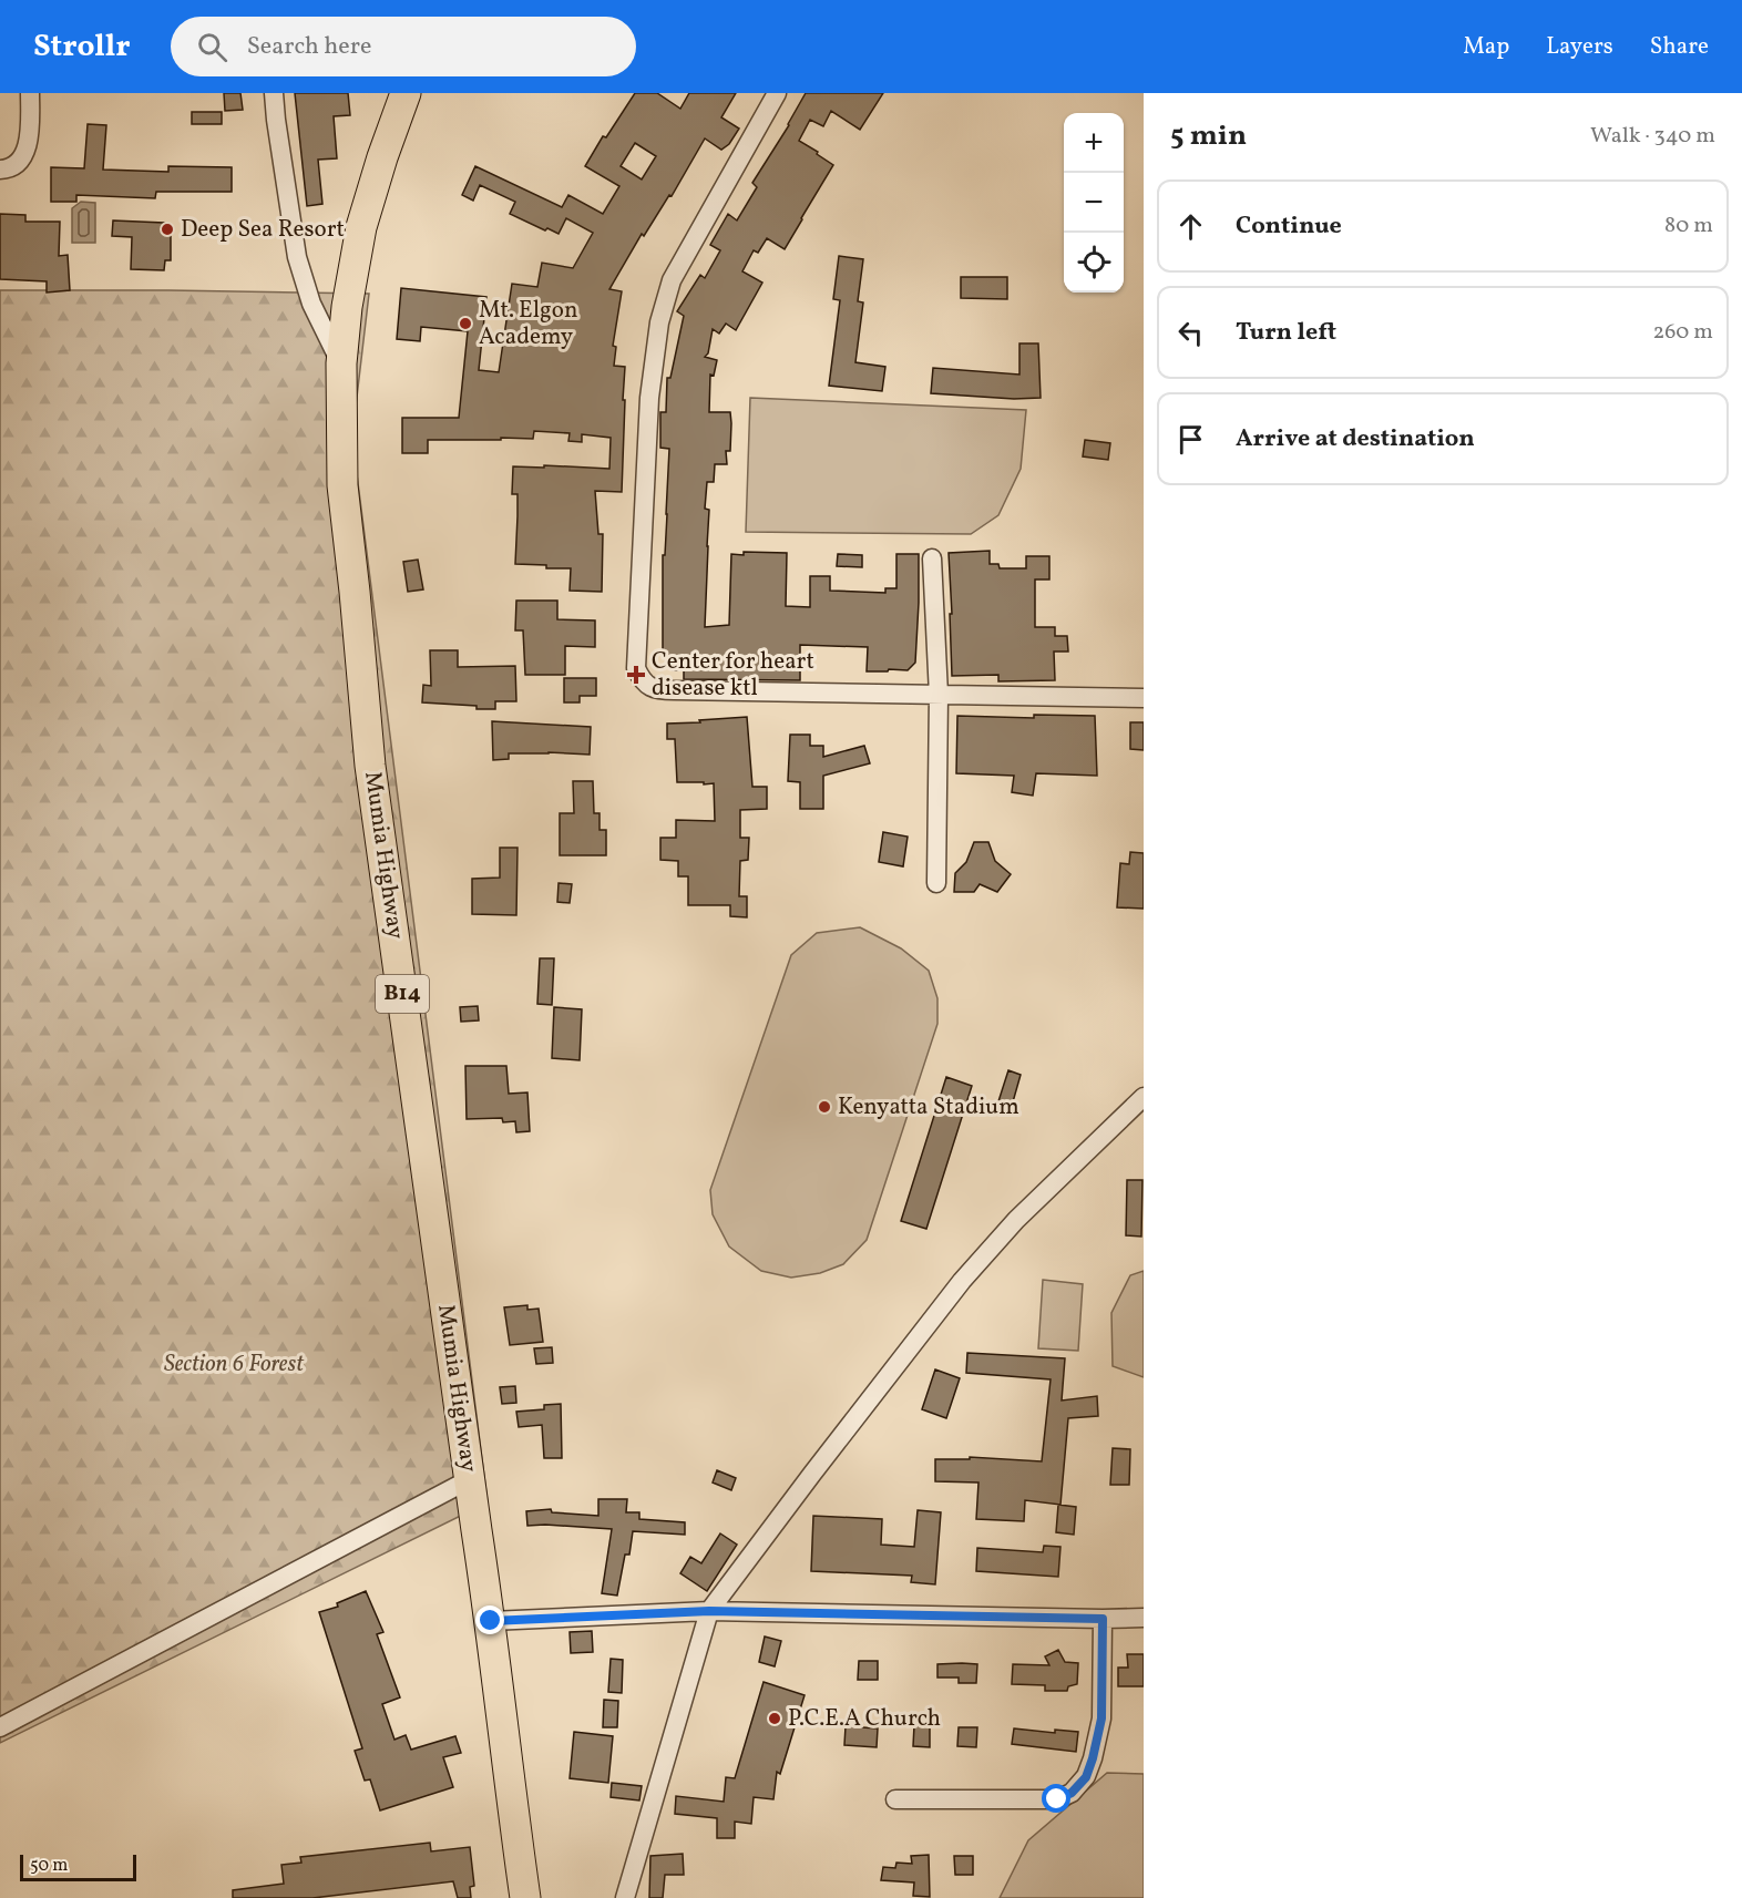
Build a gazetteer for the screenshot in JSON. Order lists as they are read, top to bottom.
{
  "streets": {
    "highway": ["Mumia Highway", "B14"]
  },
  "parks": ["Section 6 Forest"],
  "places": {
    "other": [
      "Deep Sea Resort",
      "Mt. Elgon Academy",
      "Kenyatta Stadium",
      "P.C.E.A Church"
    ],
    "health": ["Center for heart disease ktl"]
  },
  "scale_bar": "50 m",
  "page": {
    "header": "Strollr",
    "search": "Search here",
    "nav": ["Map", "Layers", "Share"],
    "heading": ["5 min", "Walk · 340 m"],
    "map_buttons": ["+", "−"],
    "list": [
      ["Continue", "80 m"],
      ["Turn left", "260 m"],
      "Arrive at destination"
    ],
    "scale": "50 m"
  }
}
